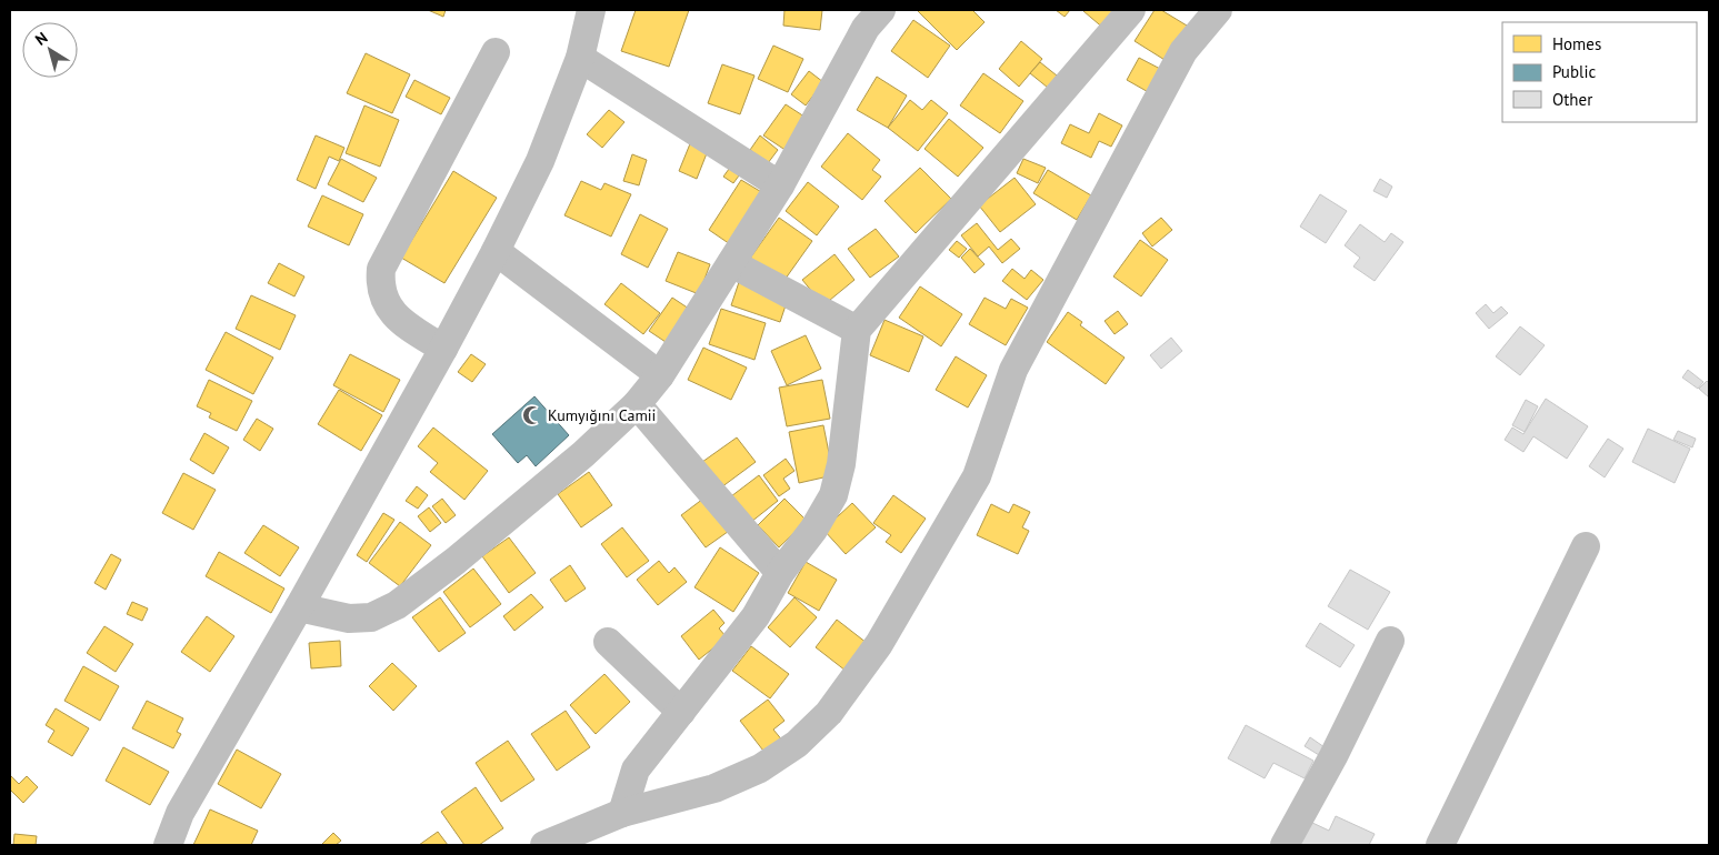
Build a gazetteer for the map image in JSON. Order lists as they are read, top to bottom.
{
  "places": {
    "mosque": ["Kumyığını Camii"]
  },
  "legend": ["Homes", "Public", "Other"],
  "north": "top left"
}
